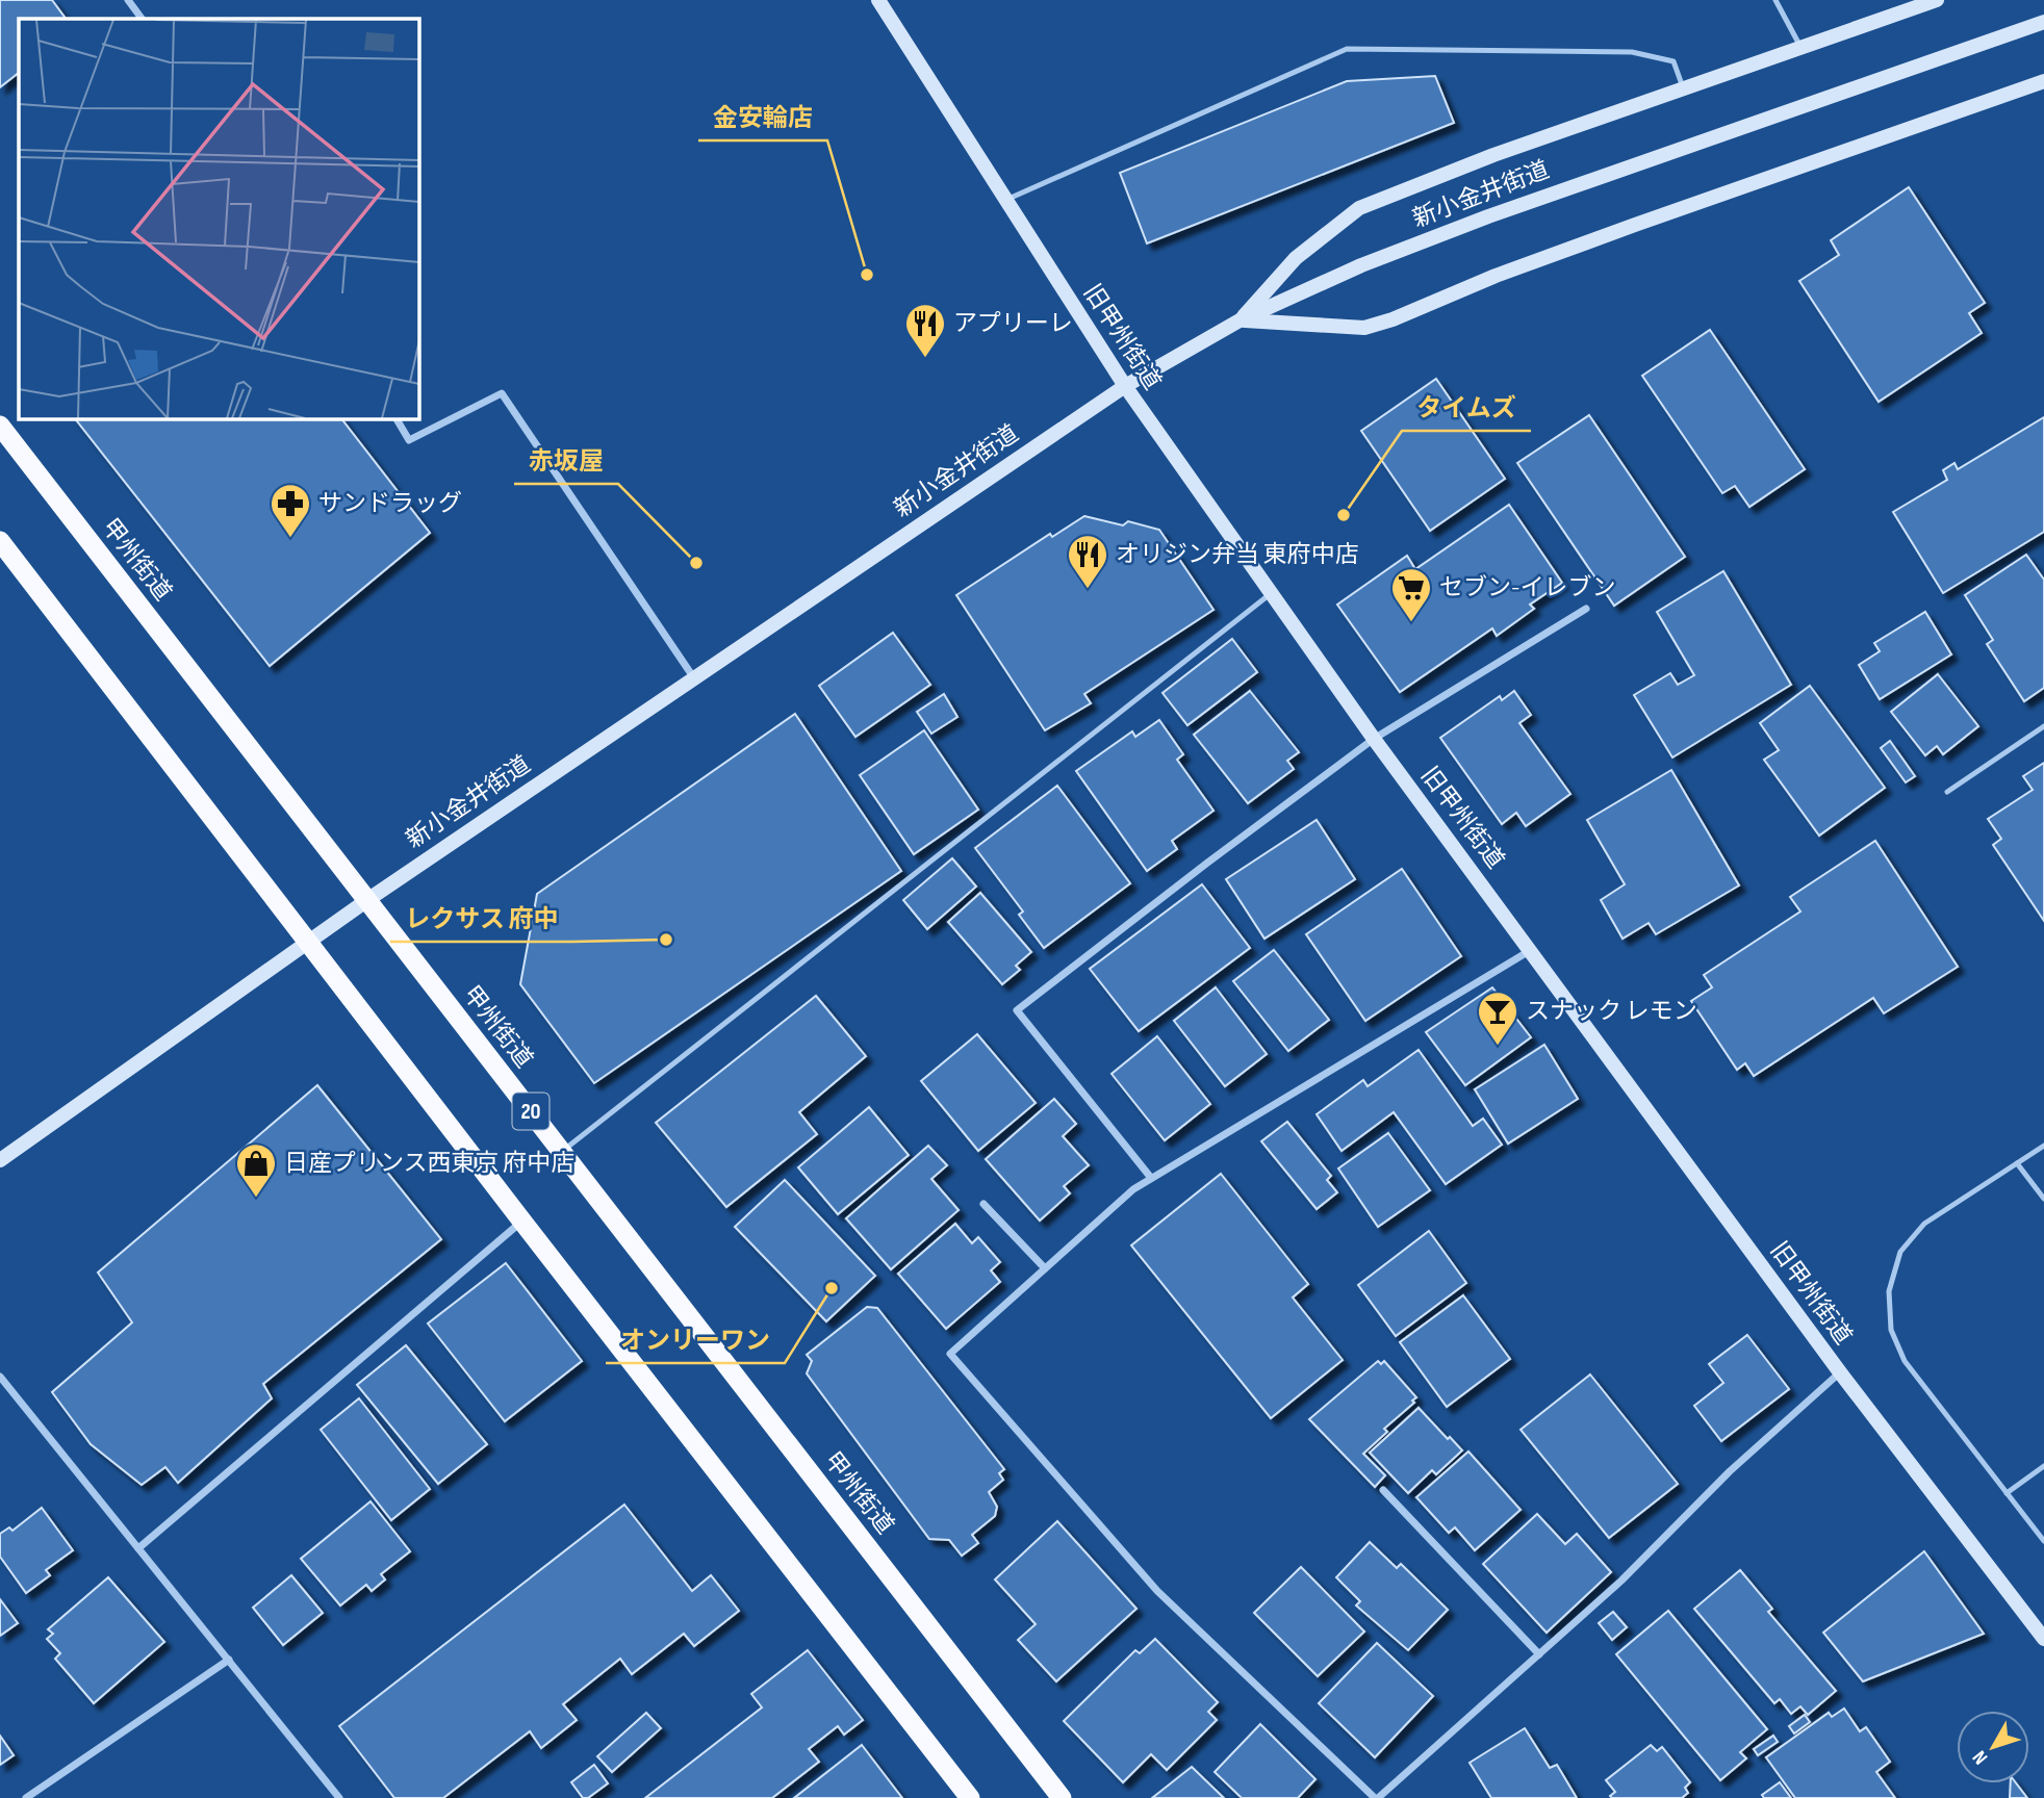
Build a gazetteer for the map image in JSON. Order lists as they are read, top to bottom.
{
  "streets": {
    "highway": ["甲州街道", "20"],
    "main road": ["新小金井街道", "旧甲州街道"]
  },
  "crossings": [
    ["新小金井街道", "旧甲州街道"],
    ["新小金井街道", "甲州街道"]
  ],
  "places": {
    "other": [
      "金安輪店",
      "タイムズ",
      "赤坂屋",
      "レクサス 府中",
      "オンリーワン"
    ],
    "restaurant": ["アプリーレ", "オリジン弁当 東府中店"],
    "pharmacy": ["サンドラッグ"],
    "supermarket": ["セブン-イレブン"],
    "bar": ["スナック レモン"],
    "shop": ["日産プリンス西東京 府中店"]
  },
  "north": "bottom left"
}
